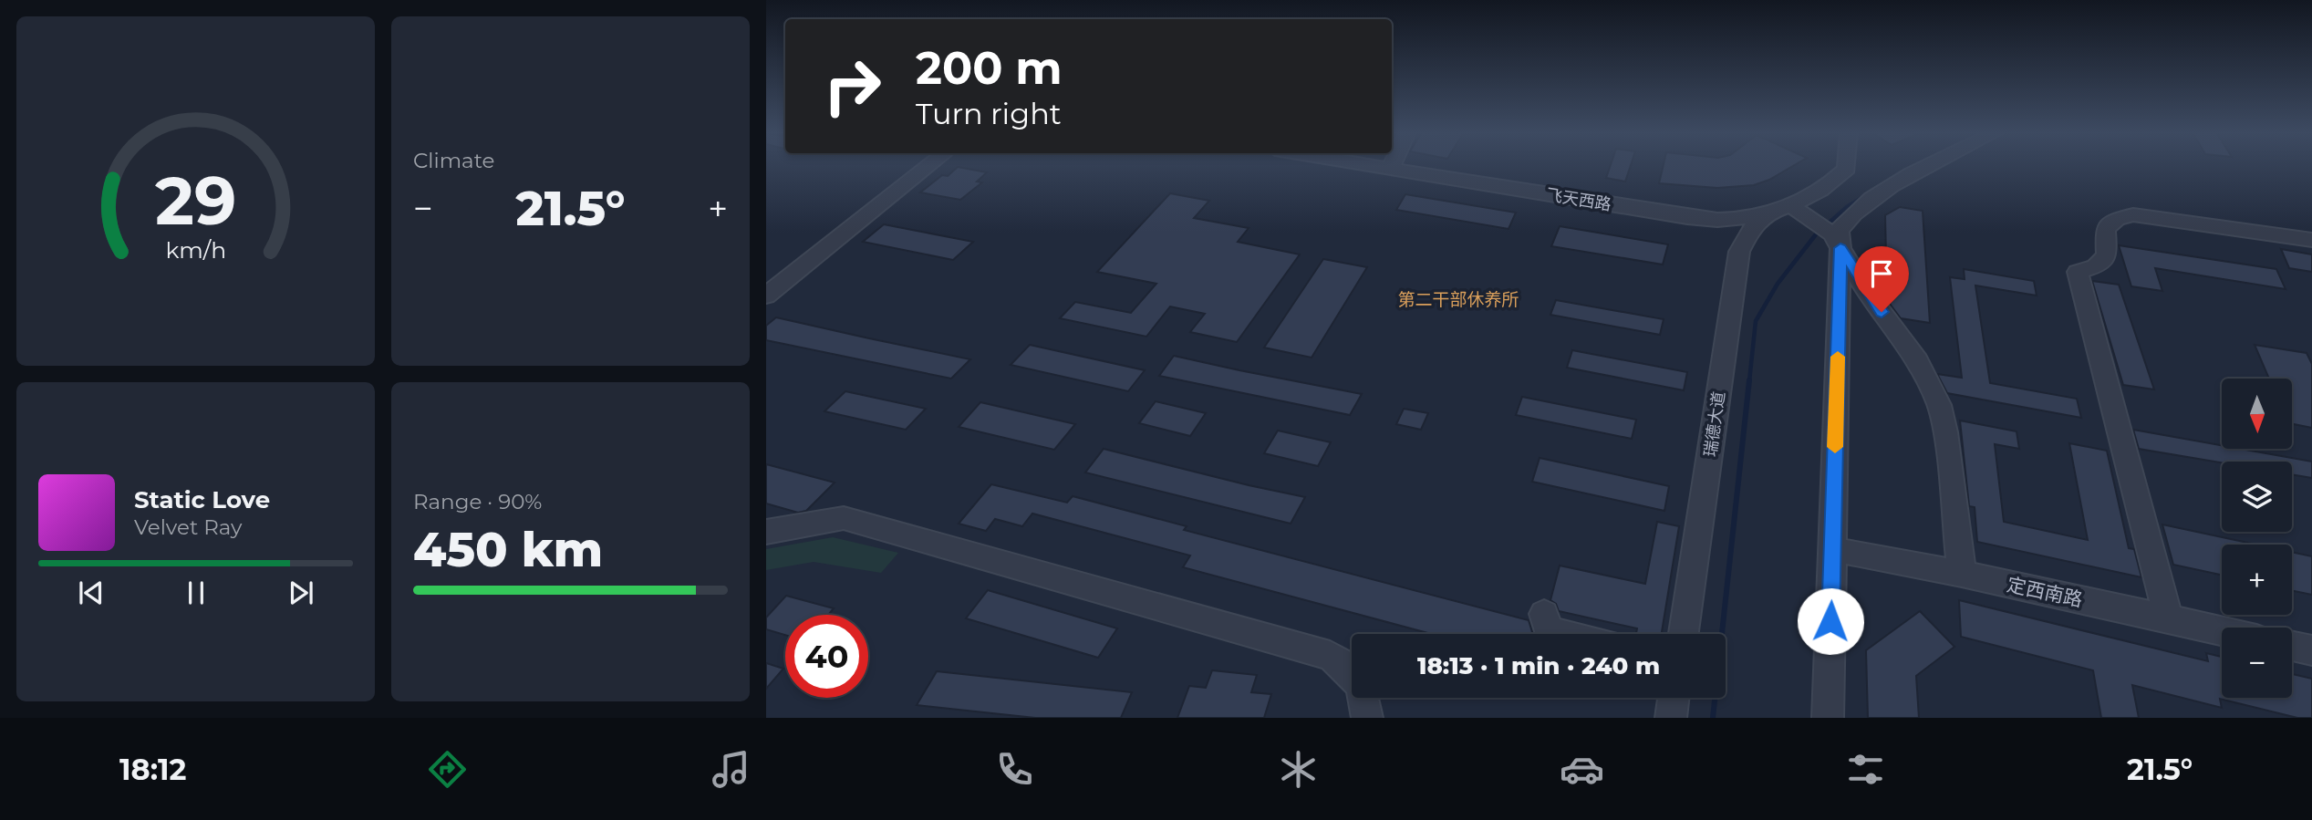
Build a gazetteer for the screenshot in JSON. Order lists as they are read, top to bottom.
{
  "streets": {
    "street": ["飞天西路", "瑞德大道", "定西南路"]
  },
  "crossings": [
    ["飞天西路", "瑞德大道"]
  ],
  "districts": ["第二干部休养所"],
  "north": "bottom",
  "page": {
    "tile": [
      "Climate",
      ["Range · 90%", "450 km"]
    ],
    "turn": ["200 m", "Turn right"],
    "heat": ["−", "21.5°", "+"],
    "map_buttons": ["+", "−"],
    "song": ["Static Love", "Velvet Ray"],
    "limit": "40",
    "trip": "18:13 · 1 min · 240 m",
    "tabs": ["18:12", "21.5°"],
    "gauge": ["29", "km/h"]
  }
}
